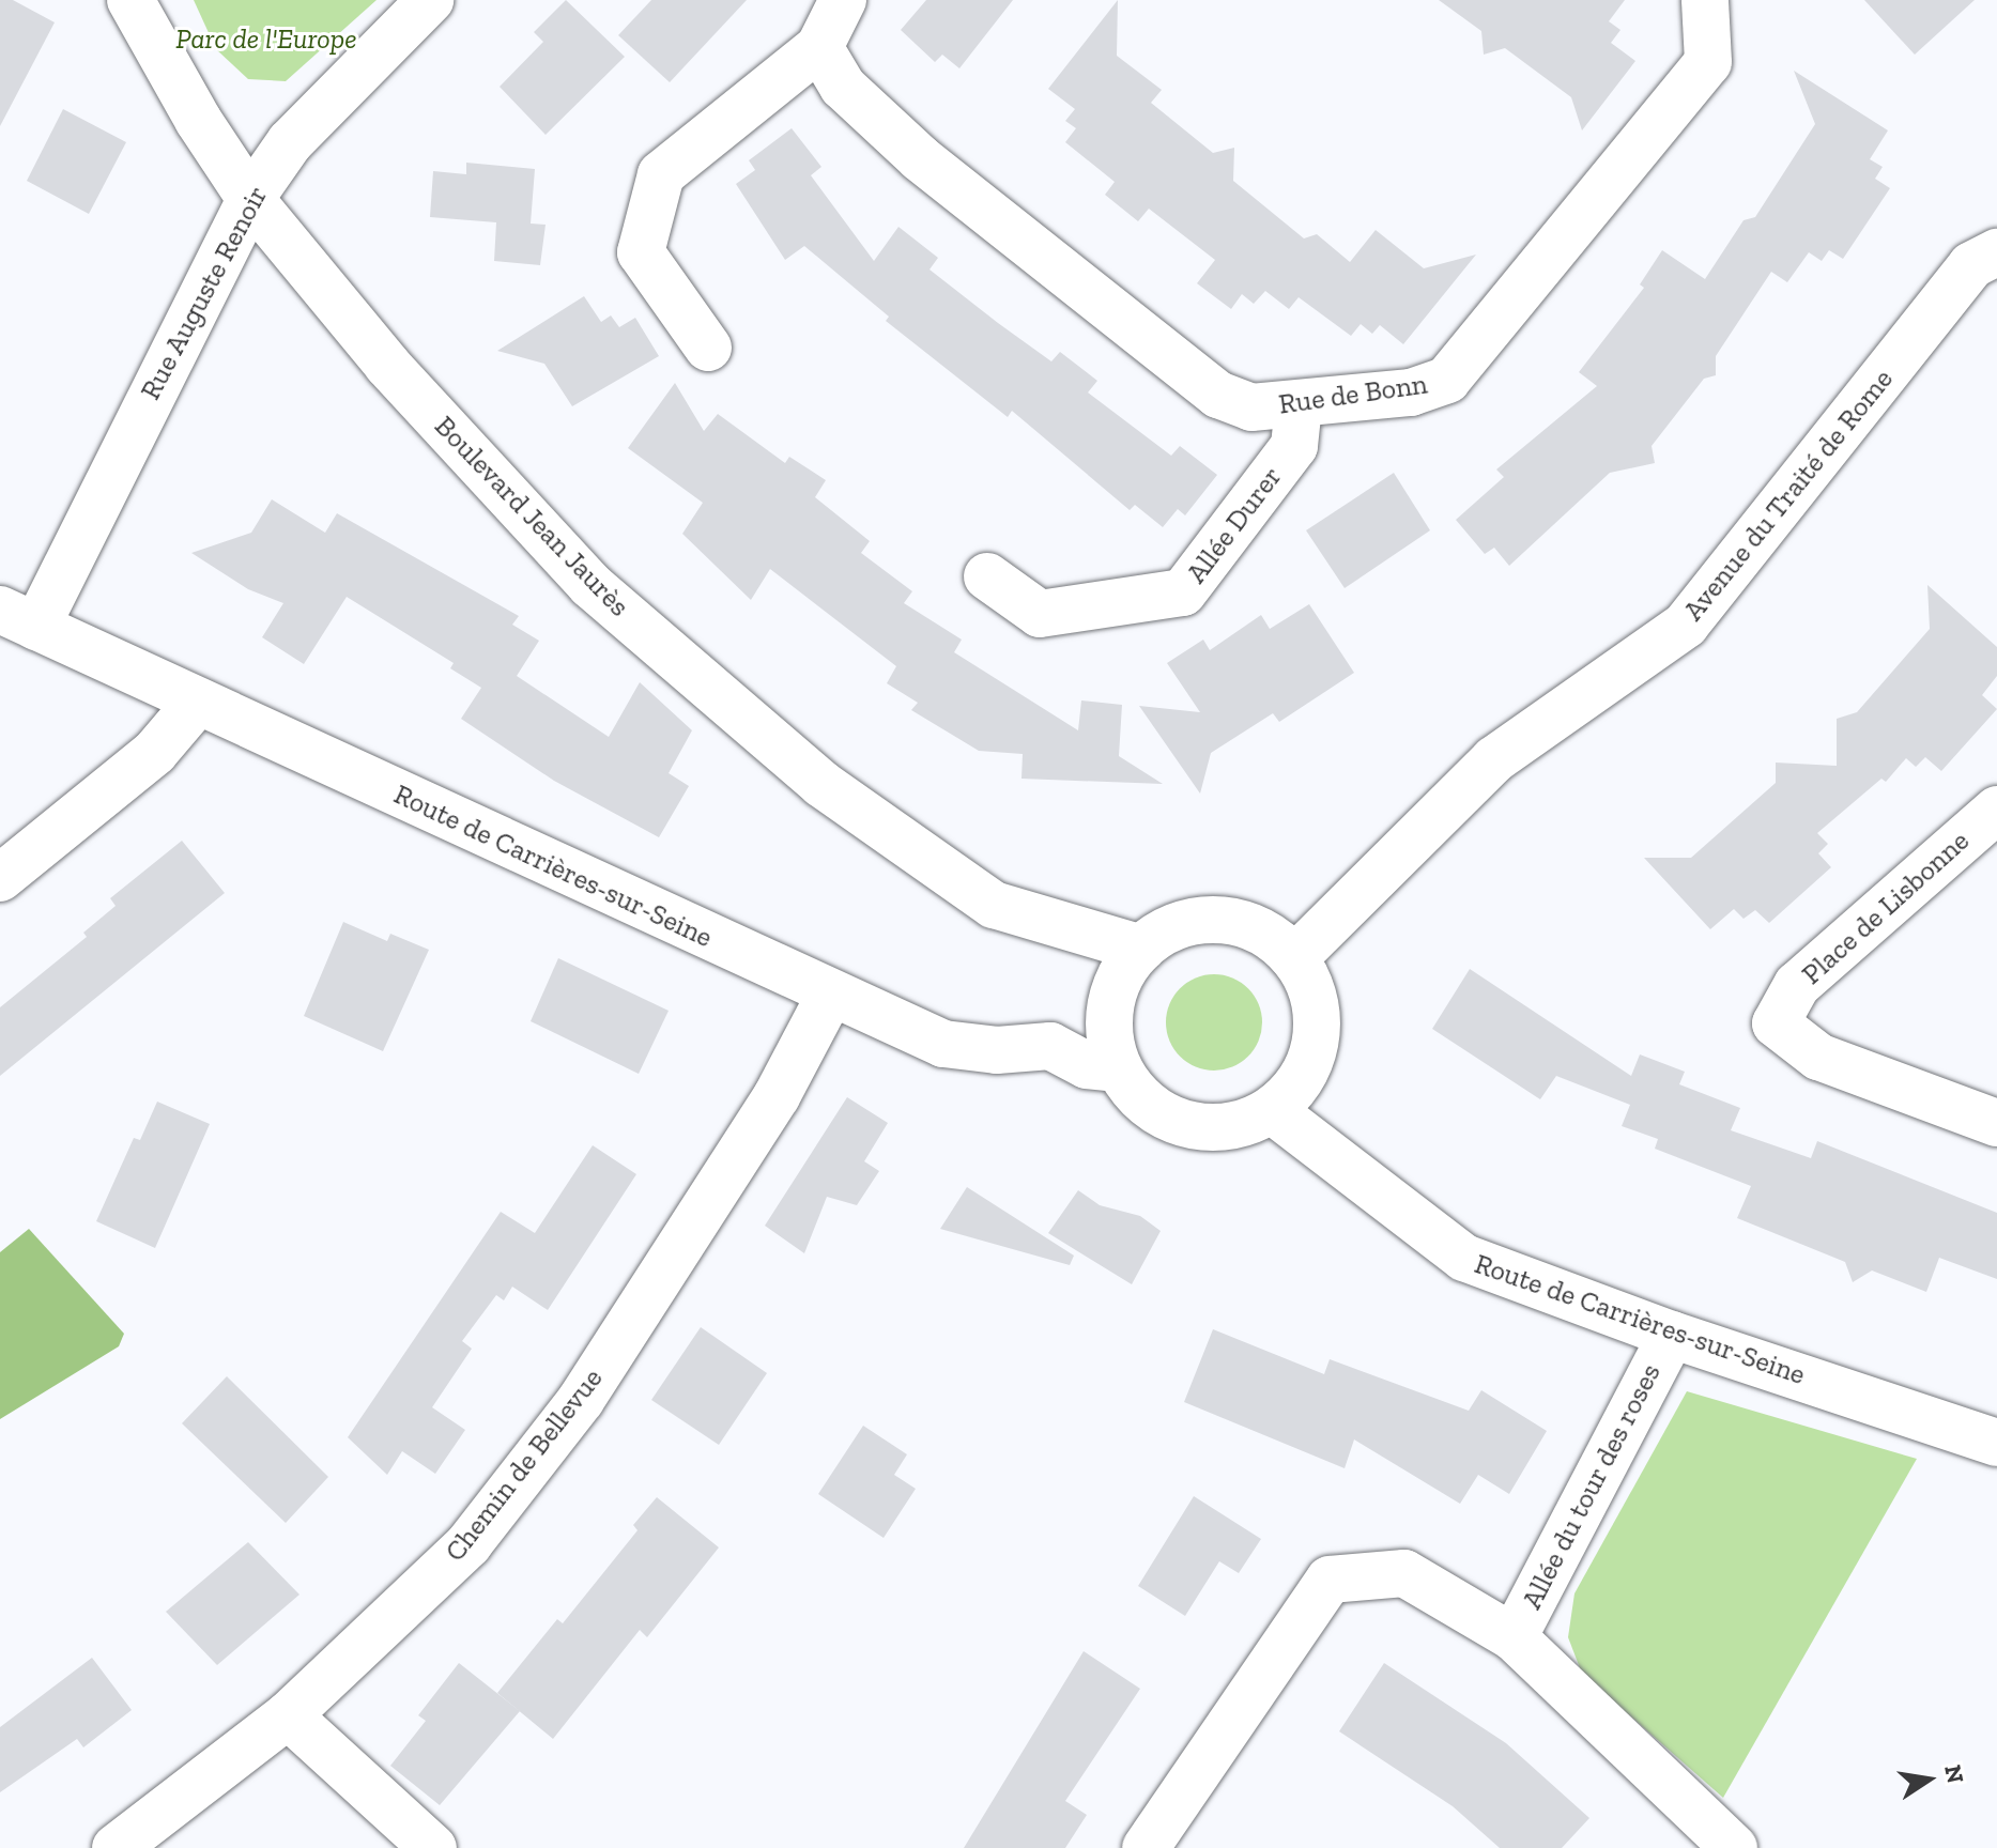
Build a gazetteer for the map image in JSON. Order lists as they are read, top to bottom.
{
  "streets": {
    "street": [
      "Rue Auguste Renoir",
      "Rue de Bonn",
      "Avenue du Traité de Rome",
      "Boulevard Jean Jaurès",
      "Allée Durer",
      "Route de Carrières-sur-Seine",
      "Place de Lisbonne",
      "Chemin de Bellevue",
      "Allée du tour des roses"
    ]
  },
  "crossings": [
    ["Rue Auguste Renoir", "Boulevard Jean Jaurès"],
    ["Rue Auguste Renoir", "Route de Carrières-sur-Seine"],
    ["Rue de Bonn", "Allée Durer"],
    ["Avenue du Traité de Rome", "Boulevard Jean Jaurès"],
    ["Avenue du Traité de Rome", "Route de Carrières-sur-Seine"],
    ["Boulevard Jean Jaurès", "Route de Carrières-sur-Seine"],
    ["Route de Carrières-sur-Seine", "Chemin de Bellevue"],
    ["Route de Carrières-sur-Seine", "Allée du tour des roses"]
  ],
  "parks": ["Parc de l'Europe"],
  "north": "right"
}
